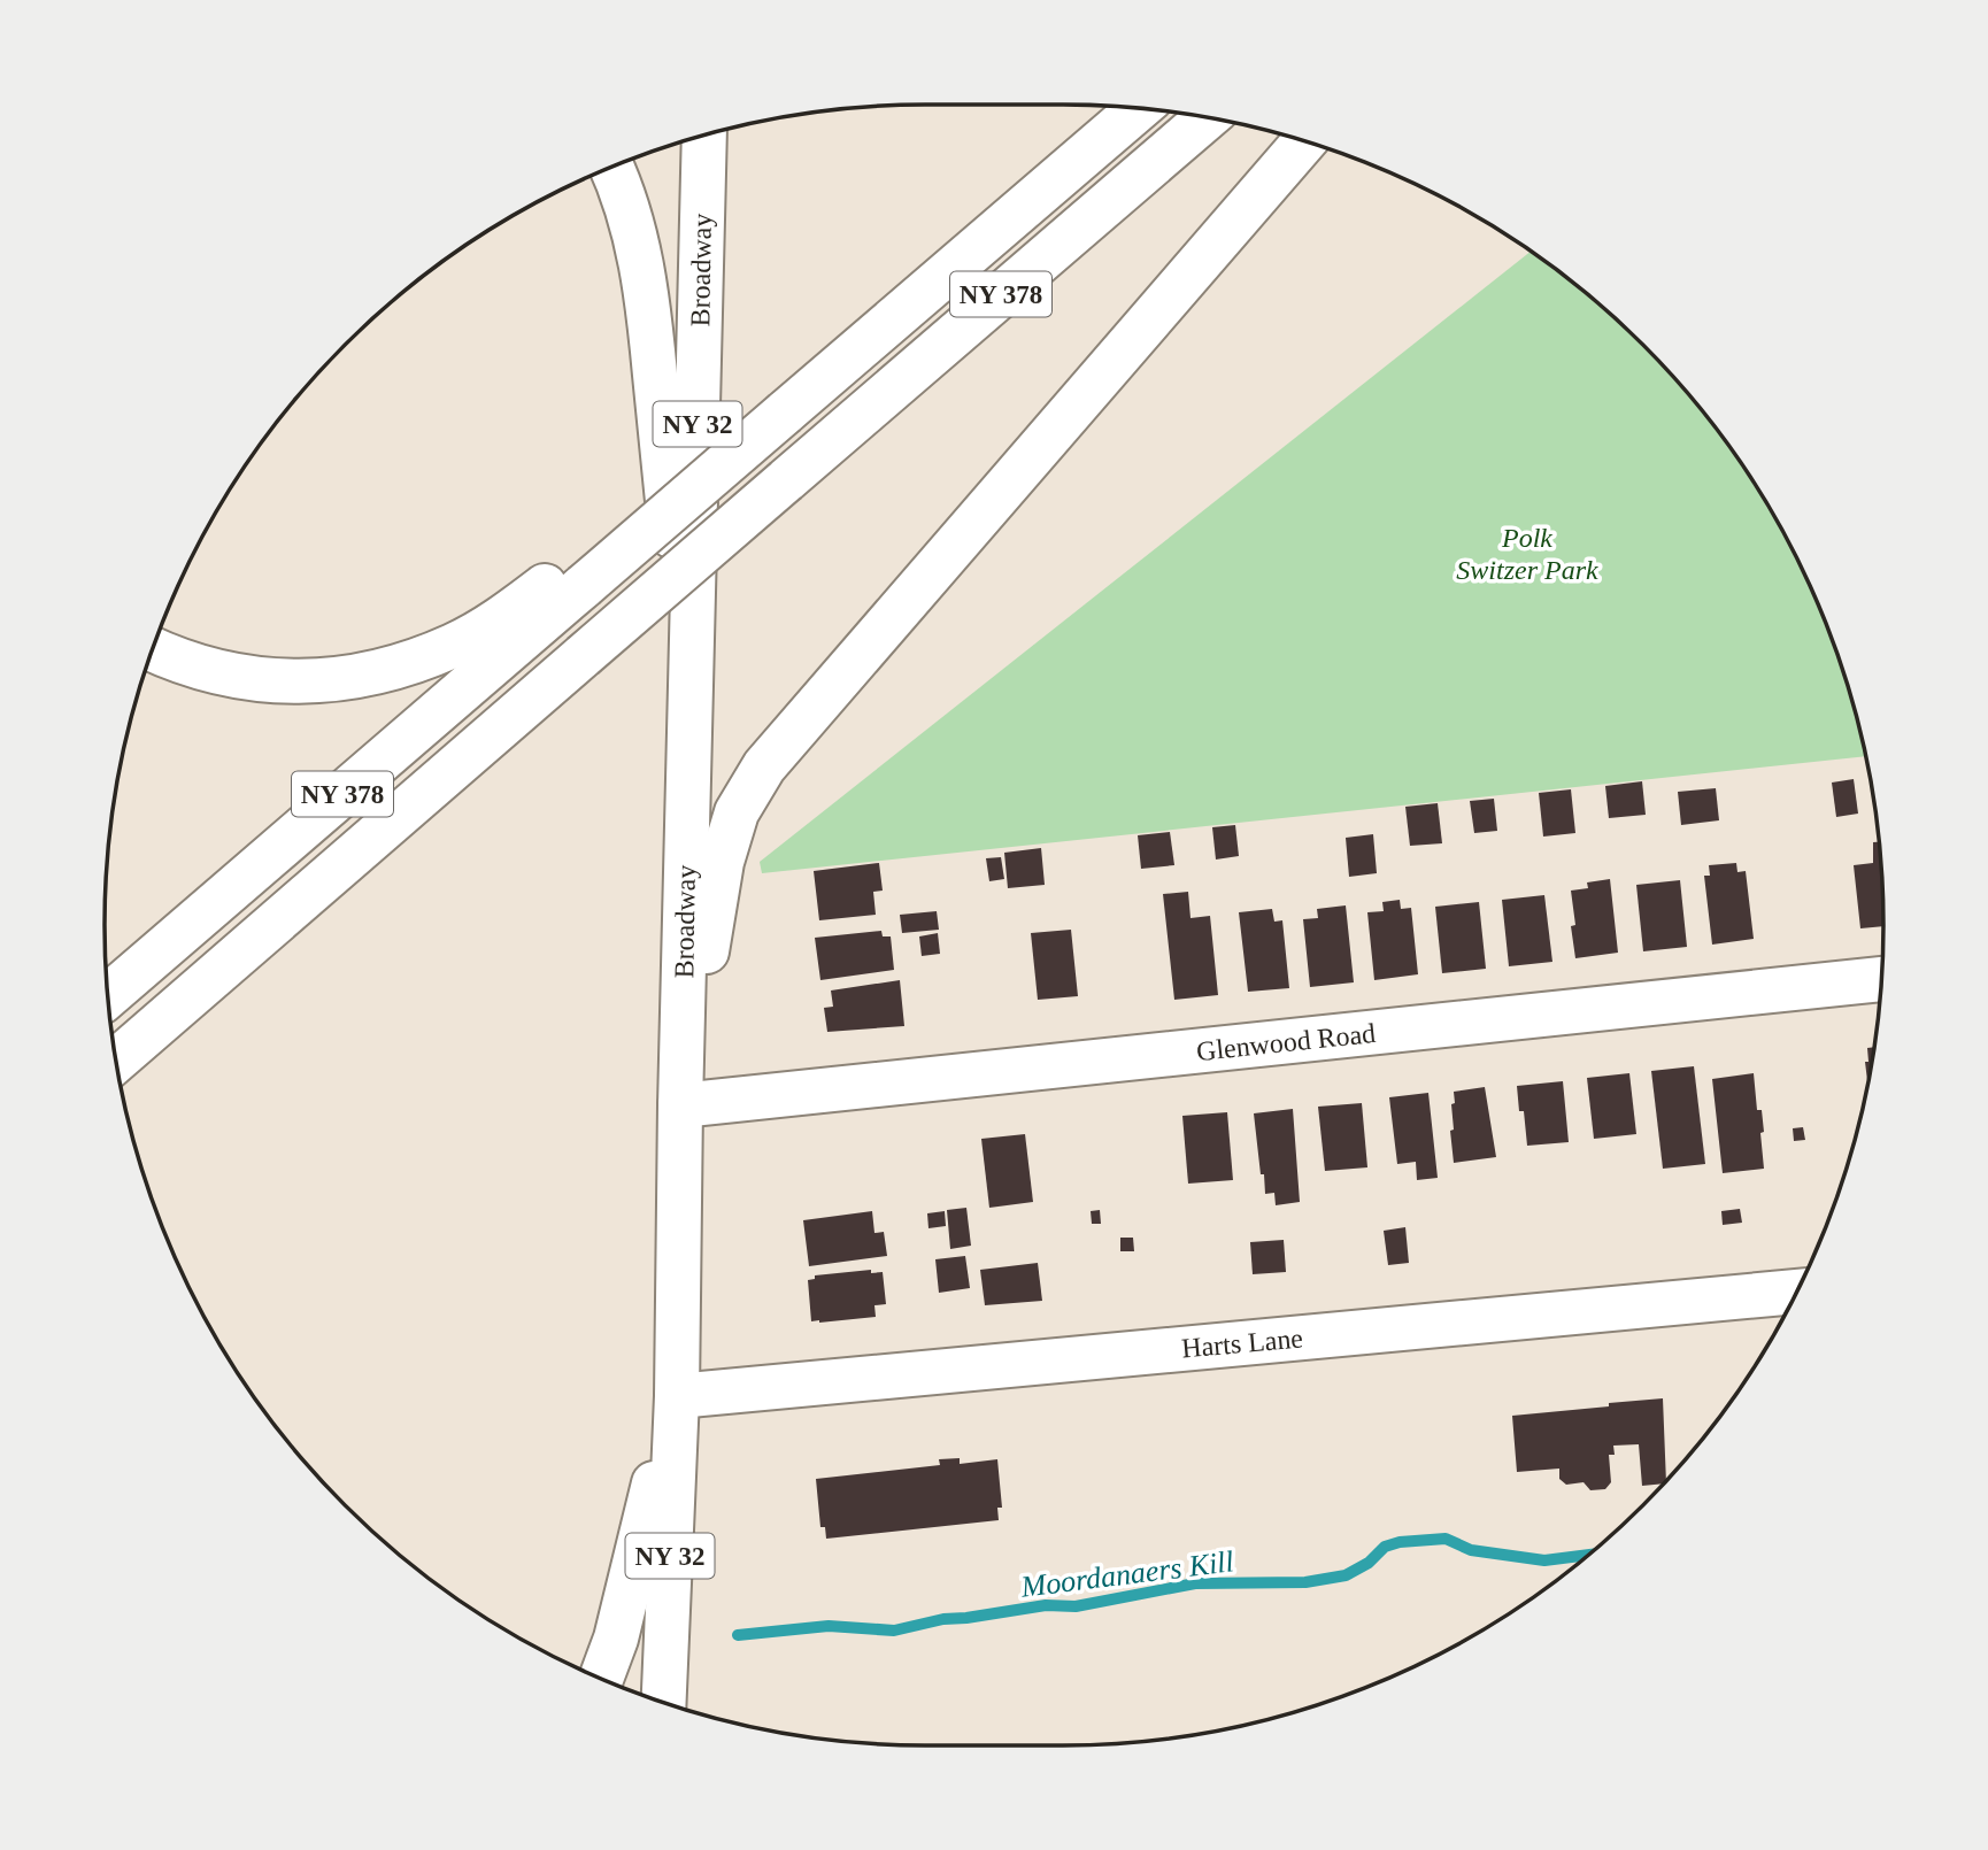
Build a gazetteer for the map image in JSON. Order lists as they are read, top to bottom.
{
  "streets": {
    "main road": [
      "Broadway",
      "NY 378",
      "NY 32",
      "Glenwood Road",
      "Harts Lane"
    ]
  },
  "crossings": [
    ["Broadway", "Glenwood Road"],
    ["Broadway", "Harts Lane"]
  ],
  "water": ["Moordanaers Kill"],
  "parks": ["Polk Switzer Park"]
}
